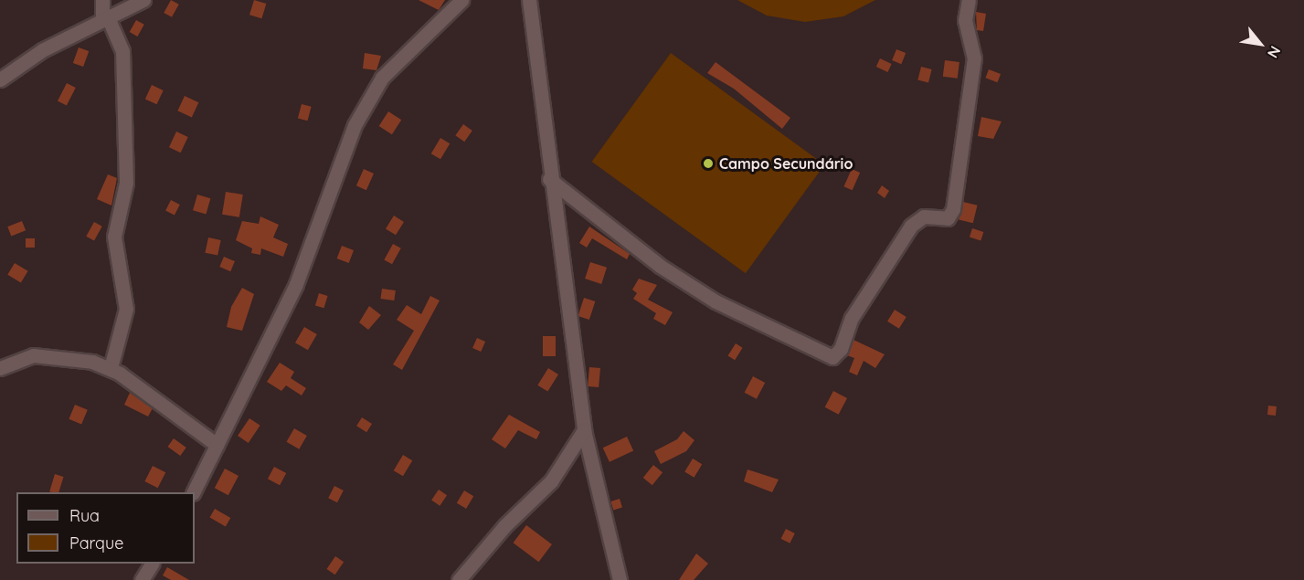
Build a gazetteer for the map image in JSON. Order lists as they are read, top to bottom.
{
  "places": ["Campo Secundário"],
  "legend": ["Rua", "Parque"],
  "north": "bottom right"
}
